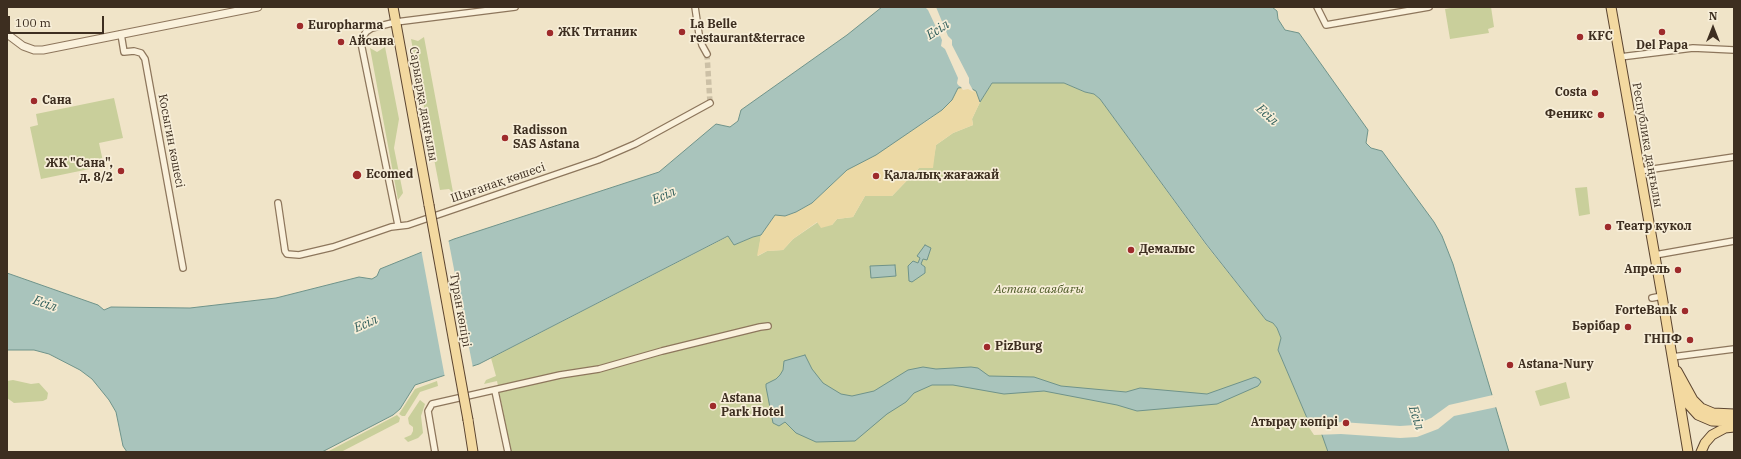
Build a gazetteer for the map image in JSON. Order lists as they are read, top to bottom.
{
  "streets": {
    "main road": ["Сарыарқа даңғылы", "Республика даңғылы", "Тұран көпірі"],
    "street": ["Косыгин көшесі", "Шығанақ көшесі"]
  },
  "crossings": [
    ["Сарыарқа даңғылы", "Тұран көпірі"]
  ],
  "water": ["Есіл"],
  "parks": ["Астана саябағы"],
  "places": [
    "Europharma",
    "La Belle restaurant&terrace",
    "Del Papa",
    "ЖК Титаник",
    "KFC",
    "Айсана",
    "Costa",
    "Сана",
    "Феникс",
    "Radisson SAS Astana",
    "ЖК \"Сана\", д. 8/2",
    "Ecomed",
    "Қалалық жағажай",
    "Театр кукол",
    "Демалыс",
    "Апрель",
    "ForteBank",
    "Бәрібар",
    "ГНПФ",
    "PizBurg",
    "Astana-Nury",
    "Astana Park Hotel",
    "Атырау көпірі"
  ],
  "scale_bar": "100 m",
  "north": "top"
}
